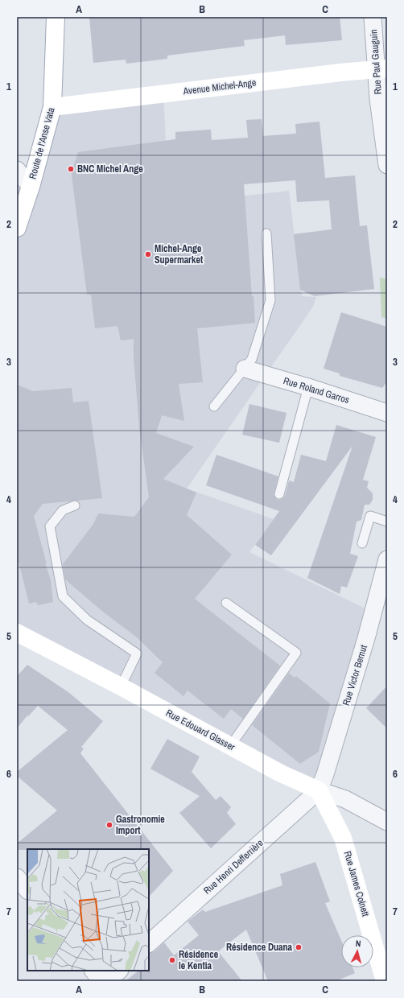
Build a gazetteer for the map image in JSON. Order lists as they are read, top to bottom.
{
  "streets": {
    "main road": [
      "Avenue Michel-Ange",
      "Route de l'Anse Vata",
      "Rue Edouard Glasser",
      "Rue James Colnett"
    ],
    "street": [
      "Rue Paul Gauguin",
      "Rue Roland Garros",
      "Rue Victor Bernut",
      "Rue Henri Defferrière"
    ]
  },
  "crossings": [
    ["Rue Paul Gauguin", "Avenue Michel-Ange"],
    ["Avenue Michel-Ange", "Route de l'Anse Vata"],
    ["Rue Victor Bernut", "Rue Edouard Glasser"],
    ["Rue Victor Bernut", "Rue Henri Defferrière"],
    ["Rue Victor Bernut", "Rue James Colnett"],
    ["Rue Edouard Glasser", "Rue Henri Defferrière"],
    ["Rue Edouard Glasser", "Rue James Colnett"],
    ["Rue Henri Defferrière", "Rue James Colnett"]
  ],
  "places": [
    "BNC Michel Ange",
    "Michel-Ange Supermarket",
    "Gastronomie Import",
    "Résidence Duana",
    "Résidence le Kentia"
  ],
  "north": "top",
  "grid": {
    "columns": ["A", "B", "C"],
    "rows": [
      "1",
      "2",
      "3",
      "4",
      "5",
      "6",
      "7"
    ]
  }
}
